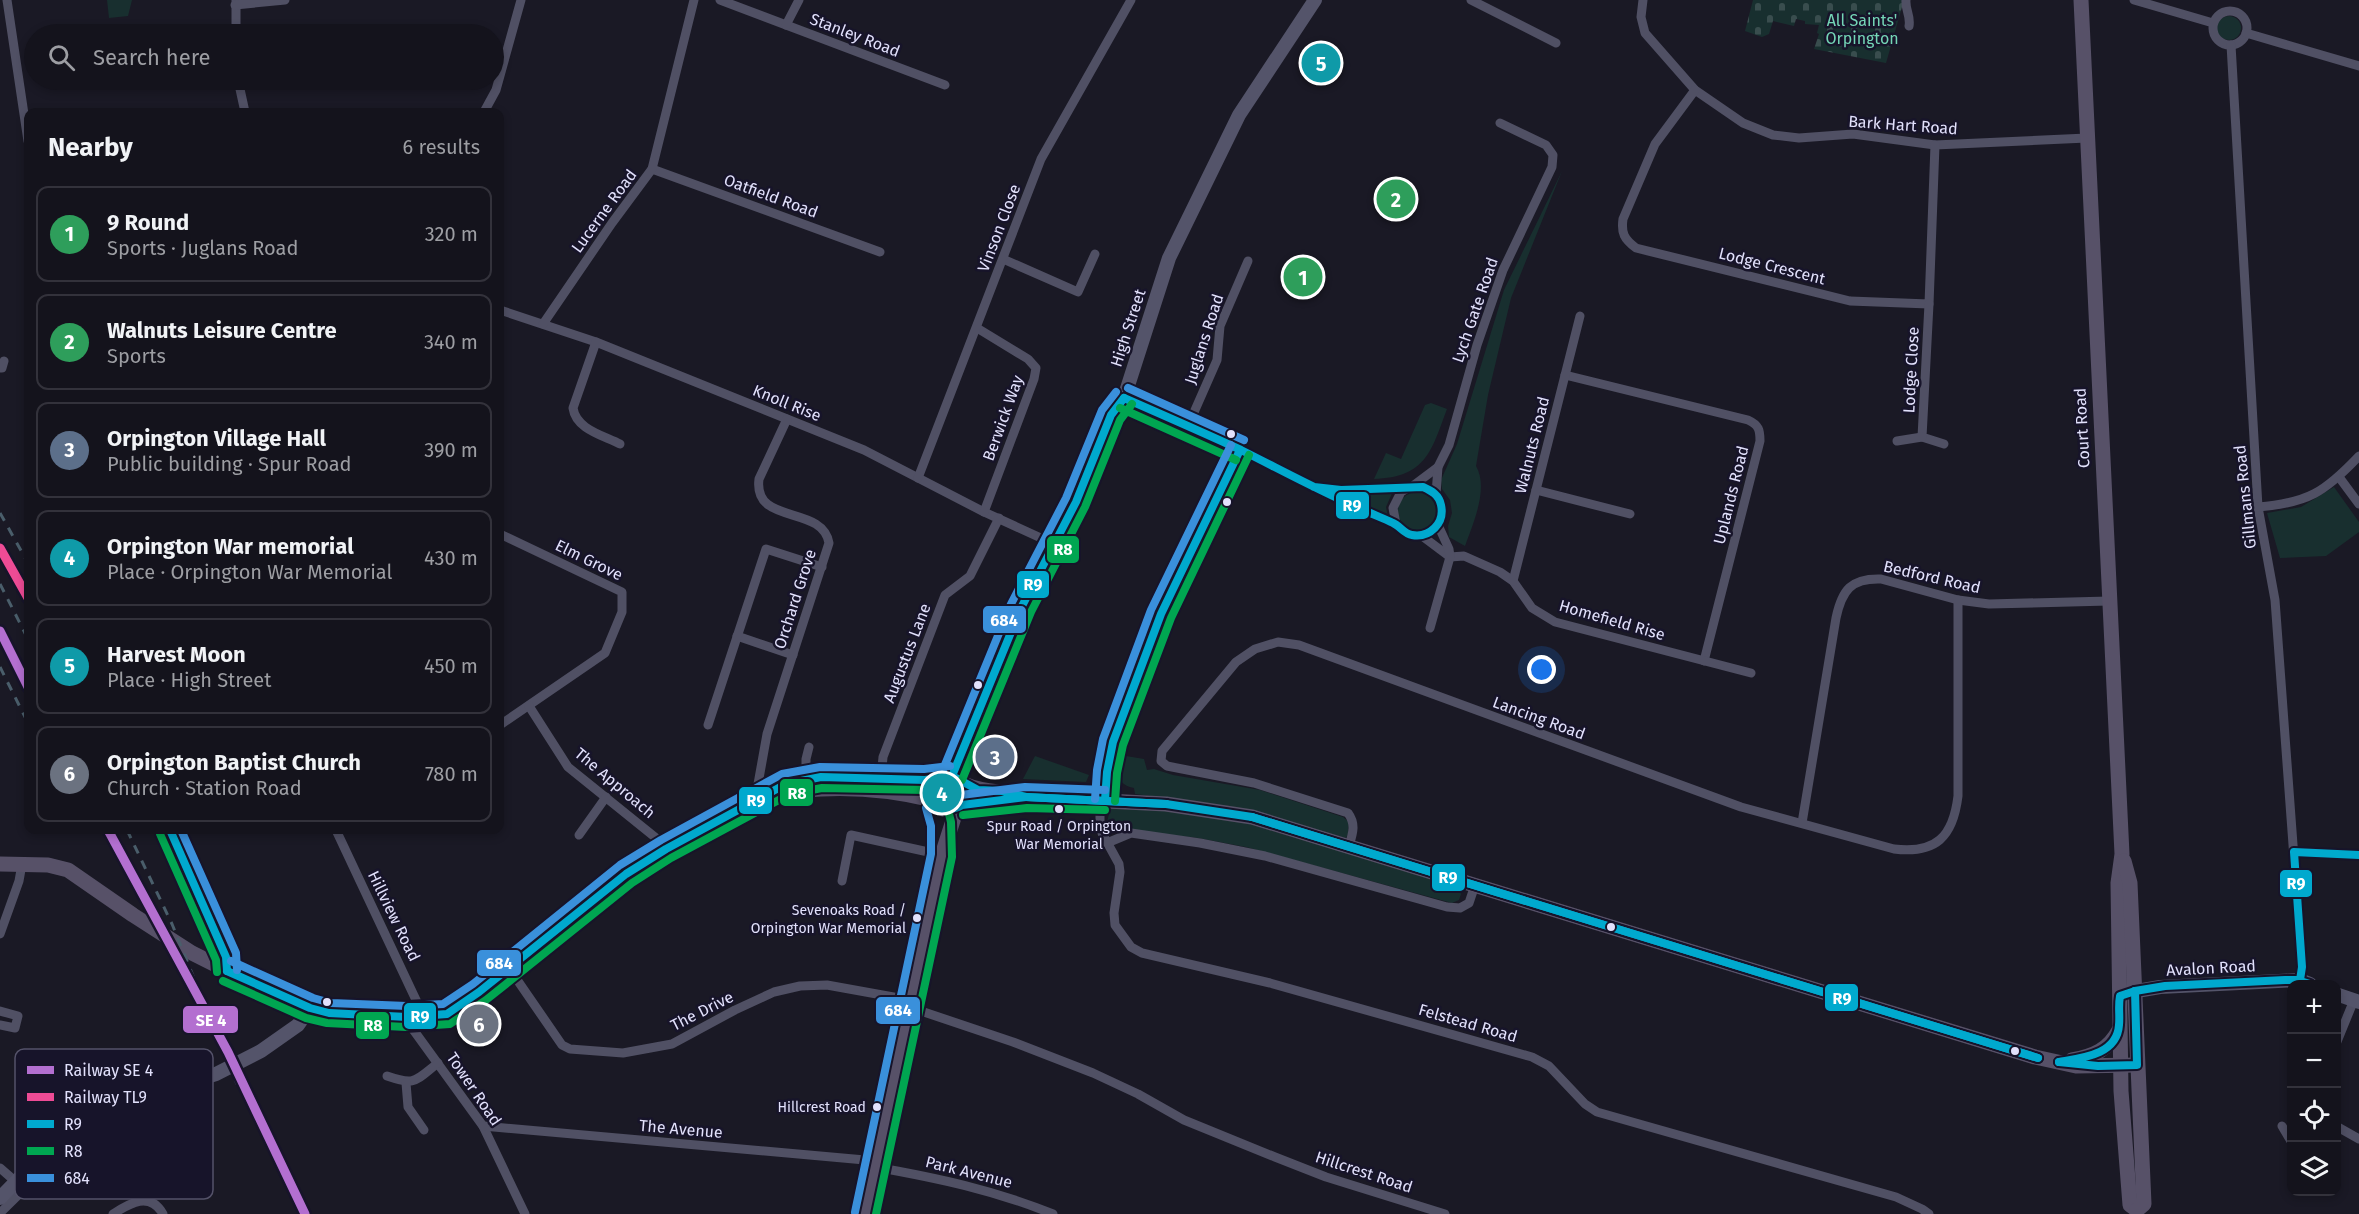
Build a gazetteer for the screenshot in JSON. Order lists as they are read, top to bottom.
{
  "streets": {
    "main road": ["Court Road"],
    "street": [
      "Stanley Road",
      "Bark Hart Road",
      "Oatfield Road",
      "Lucerne Road",
      "Vinson Close",
      "Lodge Crescent",
      "Lych Gate Road",
      "High Street",
      "Juglans Road",
      "Lodge Close",
      "Knoll Rise",
      "Berwick Way",
      "Walnuts Road",
      "Uplands Road",
      "Gillmans Road",
      "Elm Grove",
      "Bedford Road",
      "Orchard Grove",
      "Homefield Rise",
      "Augustus Lane",
      "Lancing Road",
      "The Approach",
      "Hillview Road",
      "Avalon Road",
      "The Drive",
      "Felstead Road",
      "Tower Road",
      "The Avenue",
      "Park Avenue",
      "Hillcrest Road"
    ]
  },
  "crossings": [
    ["Bark Hart Road", "Lodge Crescent"],
    ["Bark Hart Road", "Court Road"],
    ["Oatfield Road", "Lucerne Road"],
    ["Lucerne Road", "Knoll Rise"],
    ["Vinson Close", "Knoll Rise"],
    ["Vinson Close", "Berwick Way"],
    ["Lodge Crescent", "Lodge Close"],
    ["Lych Gate Road", "Homefield Rise"],
    ["High Street", "Knoll Rise"],
    ["High Street", "Homefield Rise"],
    ["Juglans Road", "Homefield Rise"],
    ["Knoll Rise", "Berwick Way"],
    ["Knoll Rise", "Orchard Grove"],
    ["Knoll Rise", "Augustus Lane"],
    ["Court Road", "Bedford Road"],
    ["Court Road", "Avalon Road"],
    ["Walnuts Road", "Uplands Road"],
    ["Walnuts Road", "Homefield Rise"],
    ["Uplands Road", "Homefield Rise"],
    ["Elm Grove", "The Approach"],
    ["Bedford Road", "Lancing Road"],
    ["Homefield Rise", "Felstead Road"],
    ["The Drive", "Hillcrest Road"],
    ["Tower Road", "The Avenue"],
    ["The Avenue", "Park Avenue"]
  ],
  "parks": ["All Saints' Orpington"],
  "places": ["Spur Road / Orpington War Memorial", "Sevenoaks Road / Orpington War Memorial", "Hillcrest Road"],
  "lines": [
    "transit line 684",
    "transit line R9",
    "transit line R8",
    "rail line TL9"
  ],
  "legend": [
    "Railway SE 4",
    "Railway TL9",
    "R9",
    "R8",
    "684"
  ],
  "page": {
    "search": "Search here",
    "pins": [
      "5",
      "2",
      "1",
      "3",
      "4",
      "6"
    ],
    "heading": ["Nearby", "6 results"],
    "list": [
      {
        "mark": "1",
        "name": "9 Round",
        "note": "Sports · Juglans Road",
        "value": "320 m"
      },
      {
        "mark": "2",
        "name": "Walnuts Leisure Centre",
        "note": "Sports",
        "value": "340 m"
      },
      {
        "mark": "3",
        "name": "Orpington Village Hall",
        "note": "Public building · Spur Road",
        "value": "390 m"
      },
      {
        "mark": "4",
        "name": "Orpington War memorial",
        "note": "Place · Orpington War Memorial",
        "value": "430 m"
      },
      {
        "mark": "5",
        "name": "Harvest Moon",
        "note": "Place · High Street",
        "value": "450 m"
      },
      {
        "mark": "6",
        "name": "Orpington Baptist Church",
        "note": "Church · Station Road",
        "value": "780 m"
      }
    ],
    "map_buttons": ["+", "−"]
  }
}
